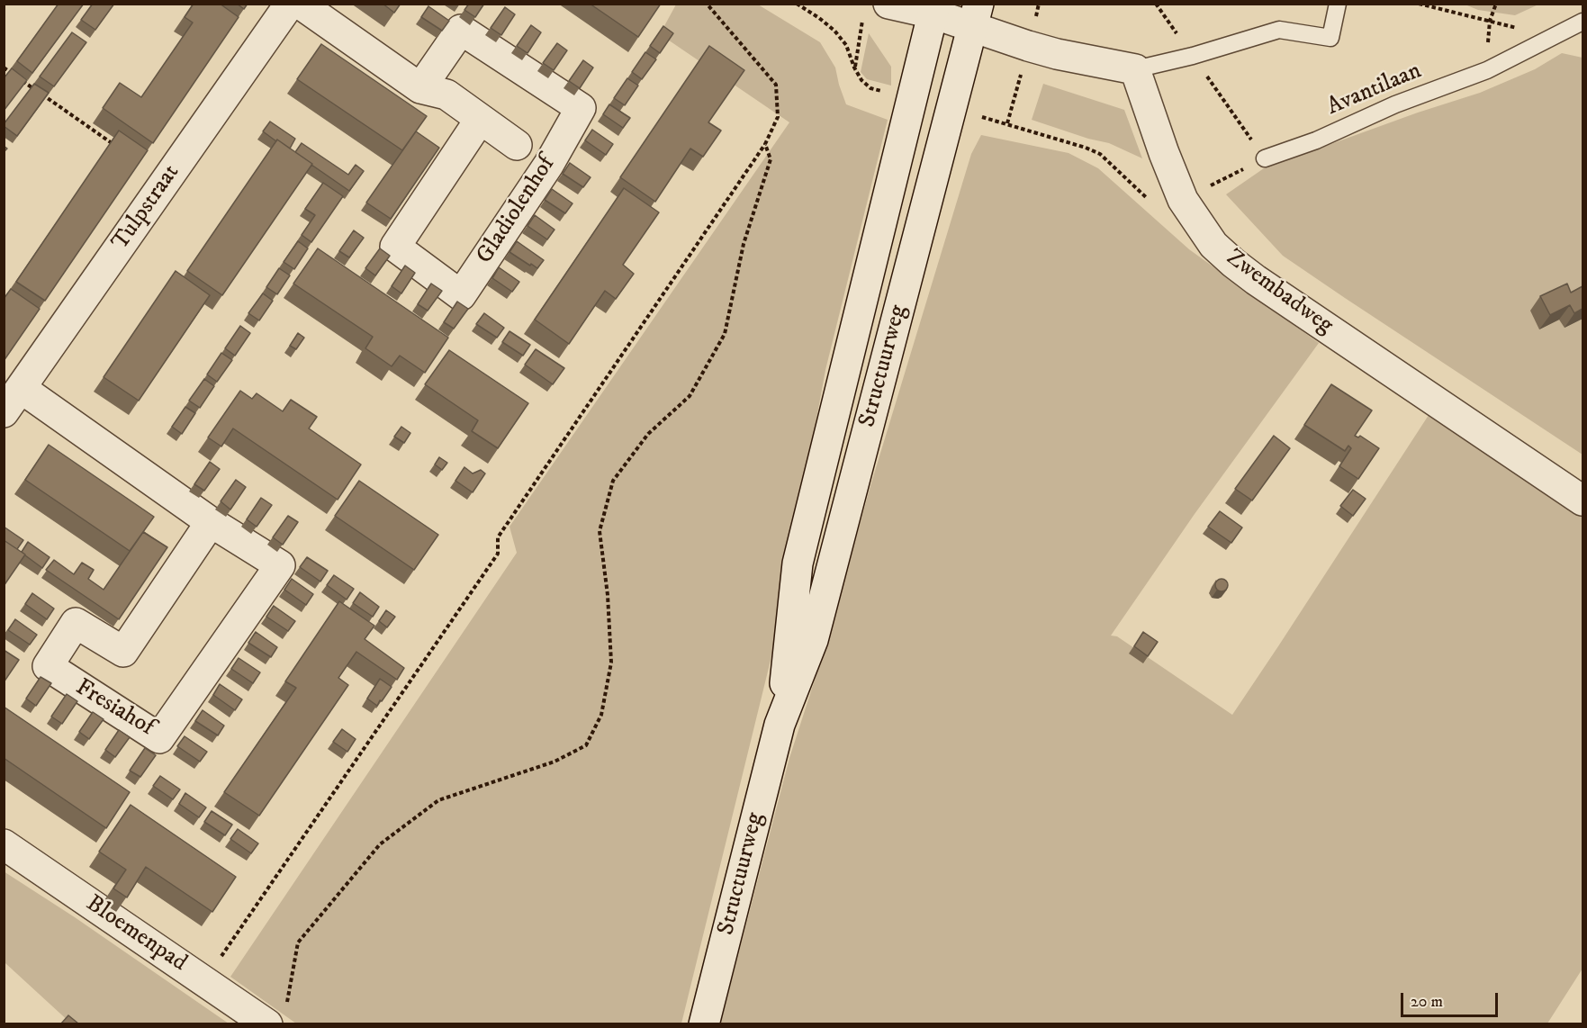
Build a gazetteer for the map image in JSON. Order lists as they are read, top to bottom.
{
  "streets": {
    "street": [
      "Tulpstraat",
      "Gladiolenhof",
      "Zwembadweg",
      "Structuurweg",
      "Fresiahof",
      "Bloemenpad"
    ],
    "lane": ["Avantilaan"]
  },
  "crossings": [
    ["Tulpstraat", "Fresiahof"]
  ],
  "scale_bar": "20 m"
}
